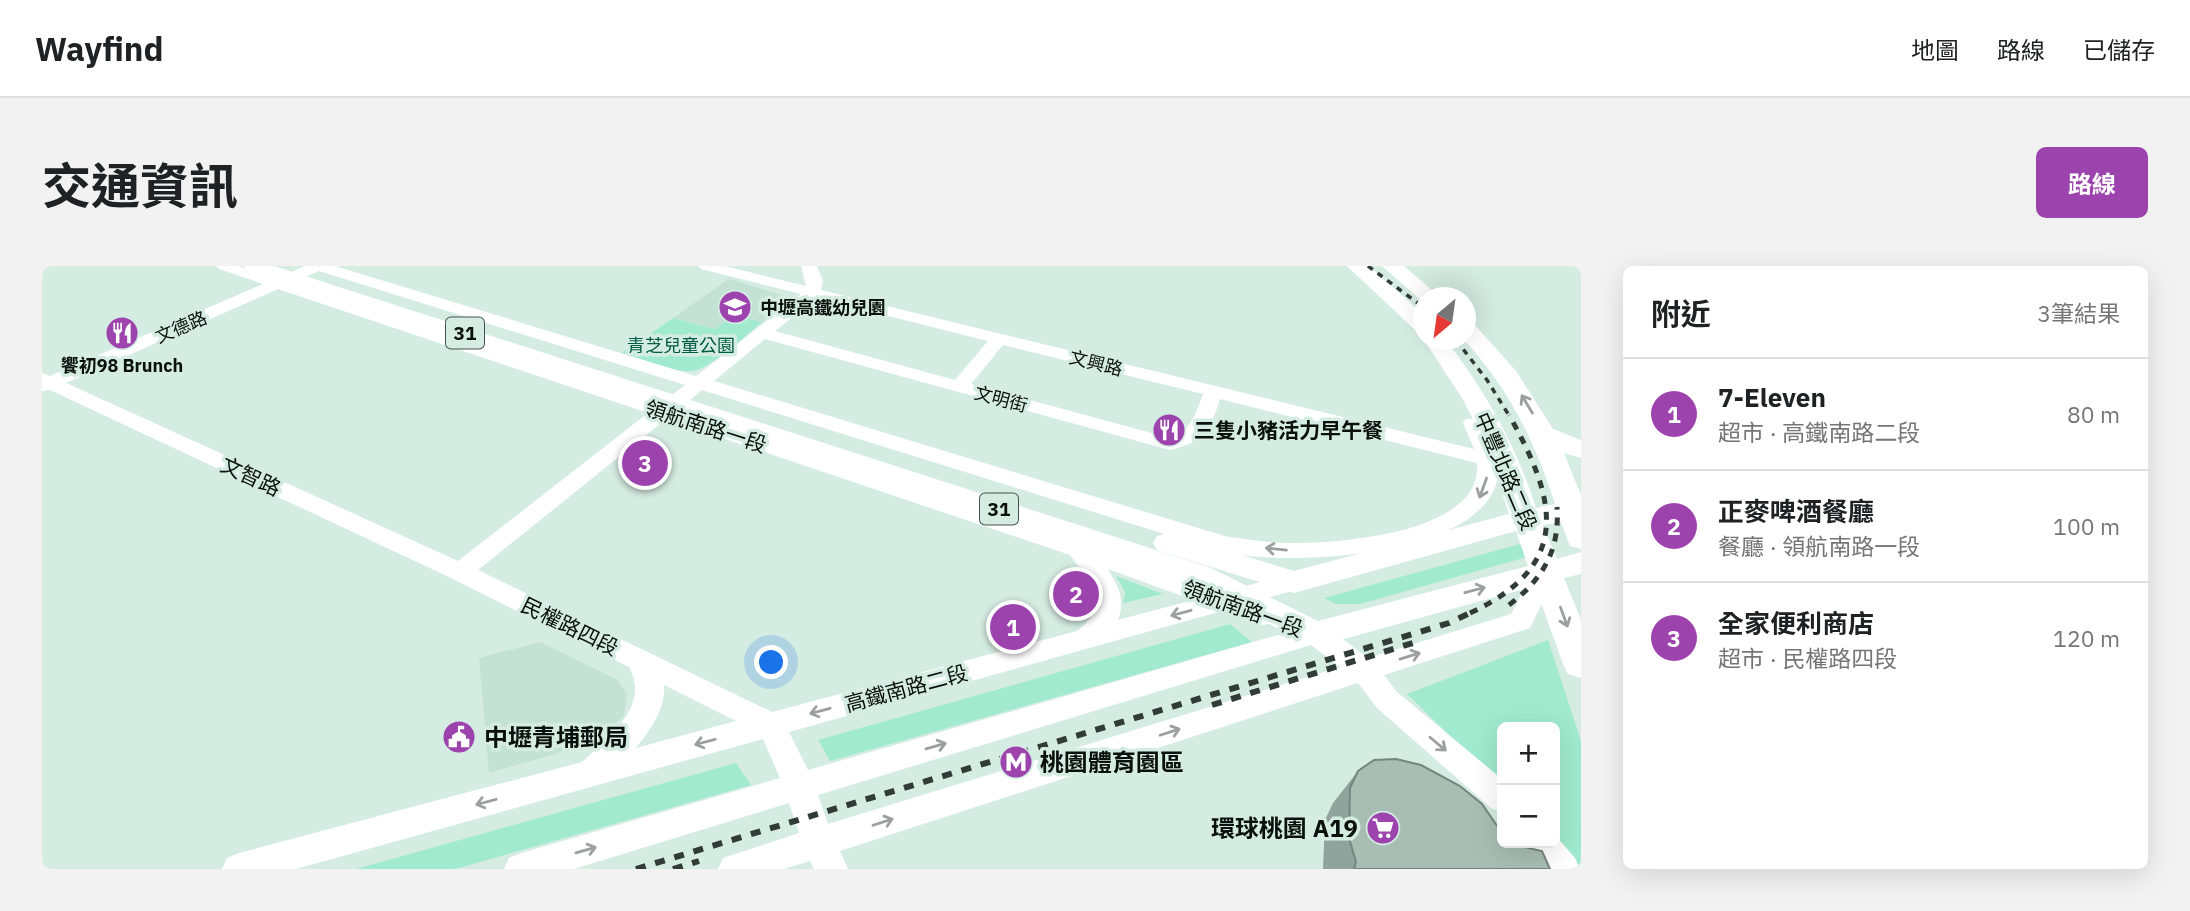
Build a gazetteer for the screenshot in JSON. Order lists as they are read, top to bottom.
{
  "streets": {
    "main road": [
      "31",
      "領航南路一段",
      "中豐北路二段",
      "高鐵南路二段"
    ],
    "street": [
      "文德路",
      "文興路",
      "文明街",
      "文智路",
      "民權路四段"
    ]
  },
  "crossings": [
    ["文德路", "領航南路一段"],
    ["文德路", "文智路"],
    ["31", "領航南路一段"],
    ["31", "高鐵南路二段"],
    ["文興路", "文明街"],
    ["領航南路一段", "高鐵南路二段"],
    ["中豐北路二段", "高鐵南路二段"],
    ["文智路", "民權路四段"],
    ["民權路四段", "高鐵南路二段"]
  ],
  "one_way": ["高鐵南路二段"],
  "parks": ["青芝兒童公園"],
  "places": {
    "school or university": ["中壢高鐵幼兒園"],
    "restaurant": ["饗初98 Brunch", "三隻小豬活力早午餐"],
    "public building": ["中壢青埔郵局"],
    "metro station": ["桃園體育園區"],
    "supermarket": ["環球桃園 A19"]
  },
  "north": "bottom left",
  "page": {
    "header": "Wayfind",
    "nav": ["地圖", "路線", "已儲存"],
    "title": "交通資訊",
    "buttons": "路線",
    "heading": ["附近", "3筆結果"],
    "list": [
      {
        "mark": "1",
        "name": "7-Eleven",
        "note": "超市 · 高鐵南路二段",
        "value": "80 m"
      },
      {
        "mark": "2",
        "name": "正麥啤酒餐廳",
        "note": "餐廳 · 領航南路一段",
        "value": "100 m"
      },
      {
        "mark": "3",
        "name": "全家便利商店",
        "note": "超市 · 民權路四段",
        "value": "120 m"
      }
    ],
    "pins": ["3", "2", "1"],
    "map_buttons": ["+", "−"]
  }
}
